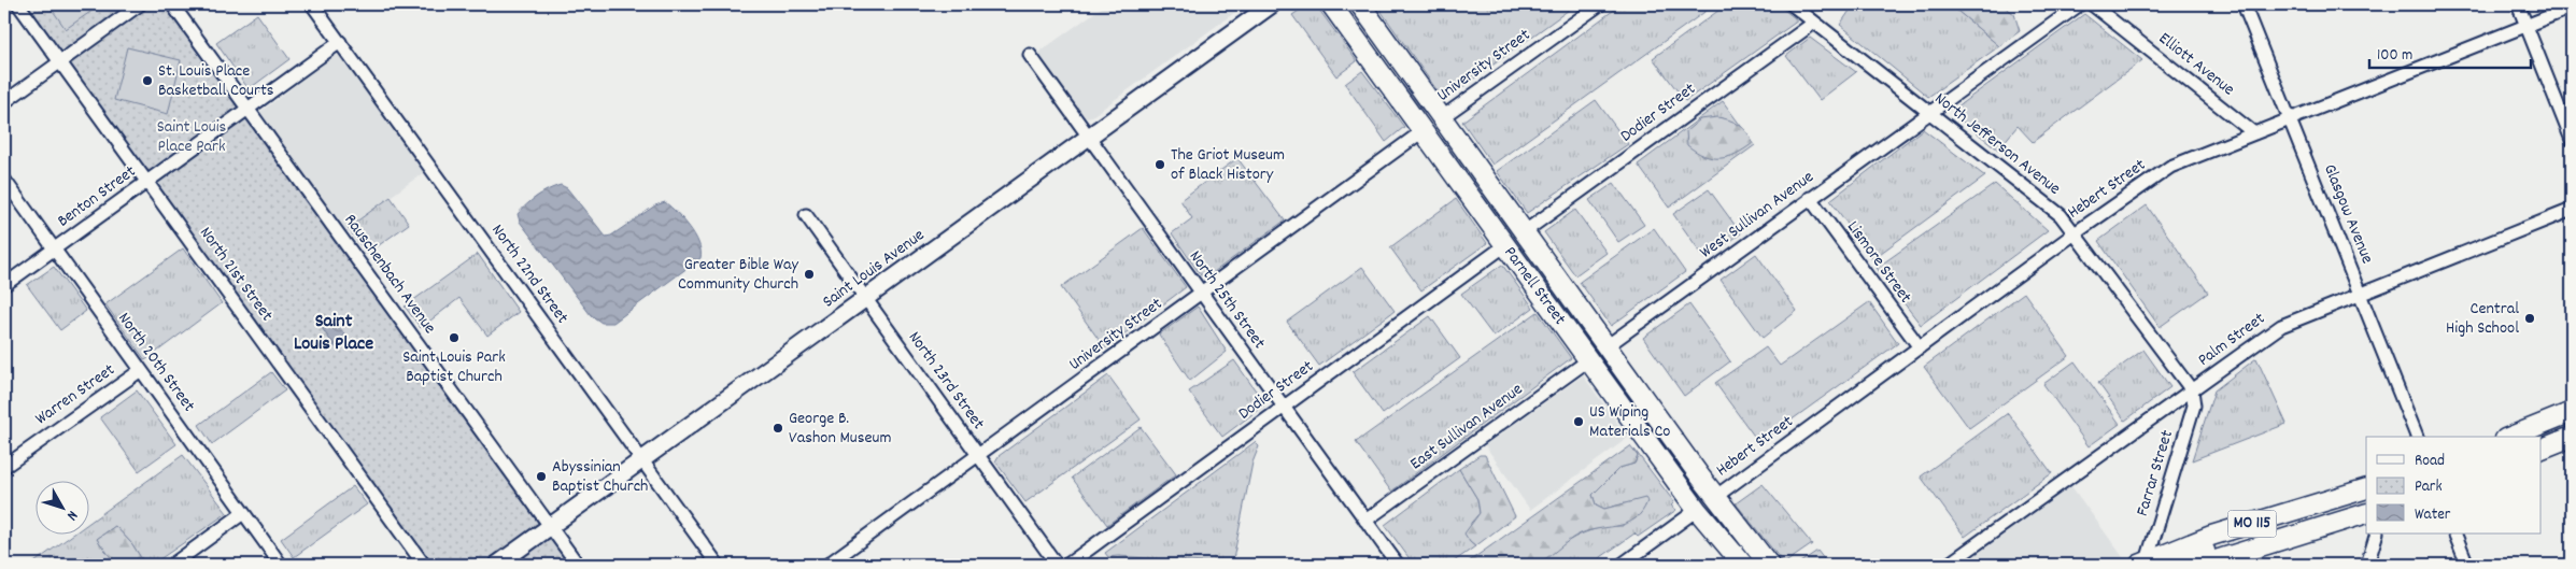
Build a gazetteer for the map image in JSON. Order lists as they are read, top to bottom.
{
  "streets": {
    "main road": ["Parnell Street", "MO 115"],
    "street": [
      "Elliott Avenue",
      "University Street",
      "Dodier Street",
      "North Jefferson Avenue",
      "Hebert Street",
      "Benton Street",
      "Glasgow Avenue",
      "West Sullivan Avenue",
      "Lismore Street",
      "Saint Louis Avenue",
      "North 21st Street",
      "Rauschenbach Avenue",
      "North 22nd Street",
      "North 25th Street",
      "Palm Street",
      "North 20th Street",
      "North 23rd Street",
      "Warren Street",
      "East Sullivan Avenue",
      "Farrar Street"
    ]
  },
  "crossings": [
    ["Elliott Avenue", "Hebert Street"],
    ["University Street", "Parnell Street"],
    ["University Street", "North 25th Street"],
    ["University Street", "North 23rd Street"],
    ["Dodier Street", "North Jefferson Avenue"],
    ["Dodier Street", "Parnell Street"],
    ["Dodier Street", "North 25th Street"],
    ["North Jefferson Avenue", "Hebert Street"],
    ["North Jefferson Avenue", "West Sullivan Avenue"],
    ["North Jefferson Avenue", "Palm Street"],
    ["North Jefferson Avenue", "Farrar Street"],
    ["Hebert Street", "Glasgow Avenue"],
    ["Hebert Street", "Lismore Street"],
    ["Hebert Street", "Parnell Street"],
    ["Benton Street", "North 21st Street"],
    ["Benton Street", "Rauschenbach Avenue"],
    ["Benton Street", "North 22nd Street"],
    ["Benton Street", "North 20th Street"],
    ["Glasgow Avenue", "Palm Street"],
    ["West Sullivan Avenue", "Lismore Street"],
    ["West Sullivan Avenue", "Parnell Street"],
    ["Saint Louis Avenue", "Rauschenbach Avenue"],
    ["Saint Louis Avenue", "North 22nd Street"],
    ["Saint Louis Avenue", "North 25th Street"],
    ["Saint Louis Avenue", "North 23rd Street"],
    ["Parnell Street", "East Sullivan Avenue"],
    ["North 25th Street", "East Sullivan Avenue"],
    ["Palm Street", "Farrar Street"],
    ["North 20th Street", "Warren Street"],
    ["Farrar Street", "MO 115"]
  ],
  "districts": ["Saint Louis Place"],
  "parks": ["Saint Louis Place Park"],
  "places": [
    "St. Louis Place Basketball Courts",
    "The Griot Museum of Black History",
    "Greater Bible Way Community Church",
    "Central High School",
    "Saint Louis Park Baptist Church",
    "US Wiping Materials Co",
    "George B. Vashon Museum",
    "Abyssinian Baptist Church"
  ],
  "legend": ["Road", "Park", "Water"],
  "scale_bar": "100 m",
  "north": "bottom right"
}
